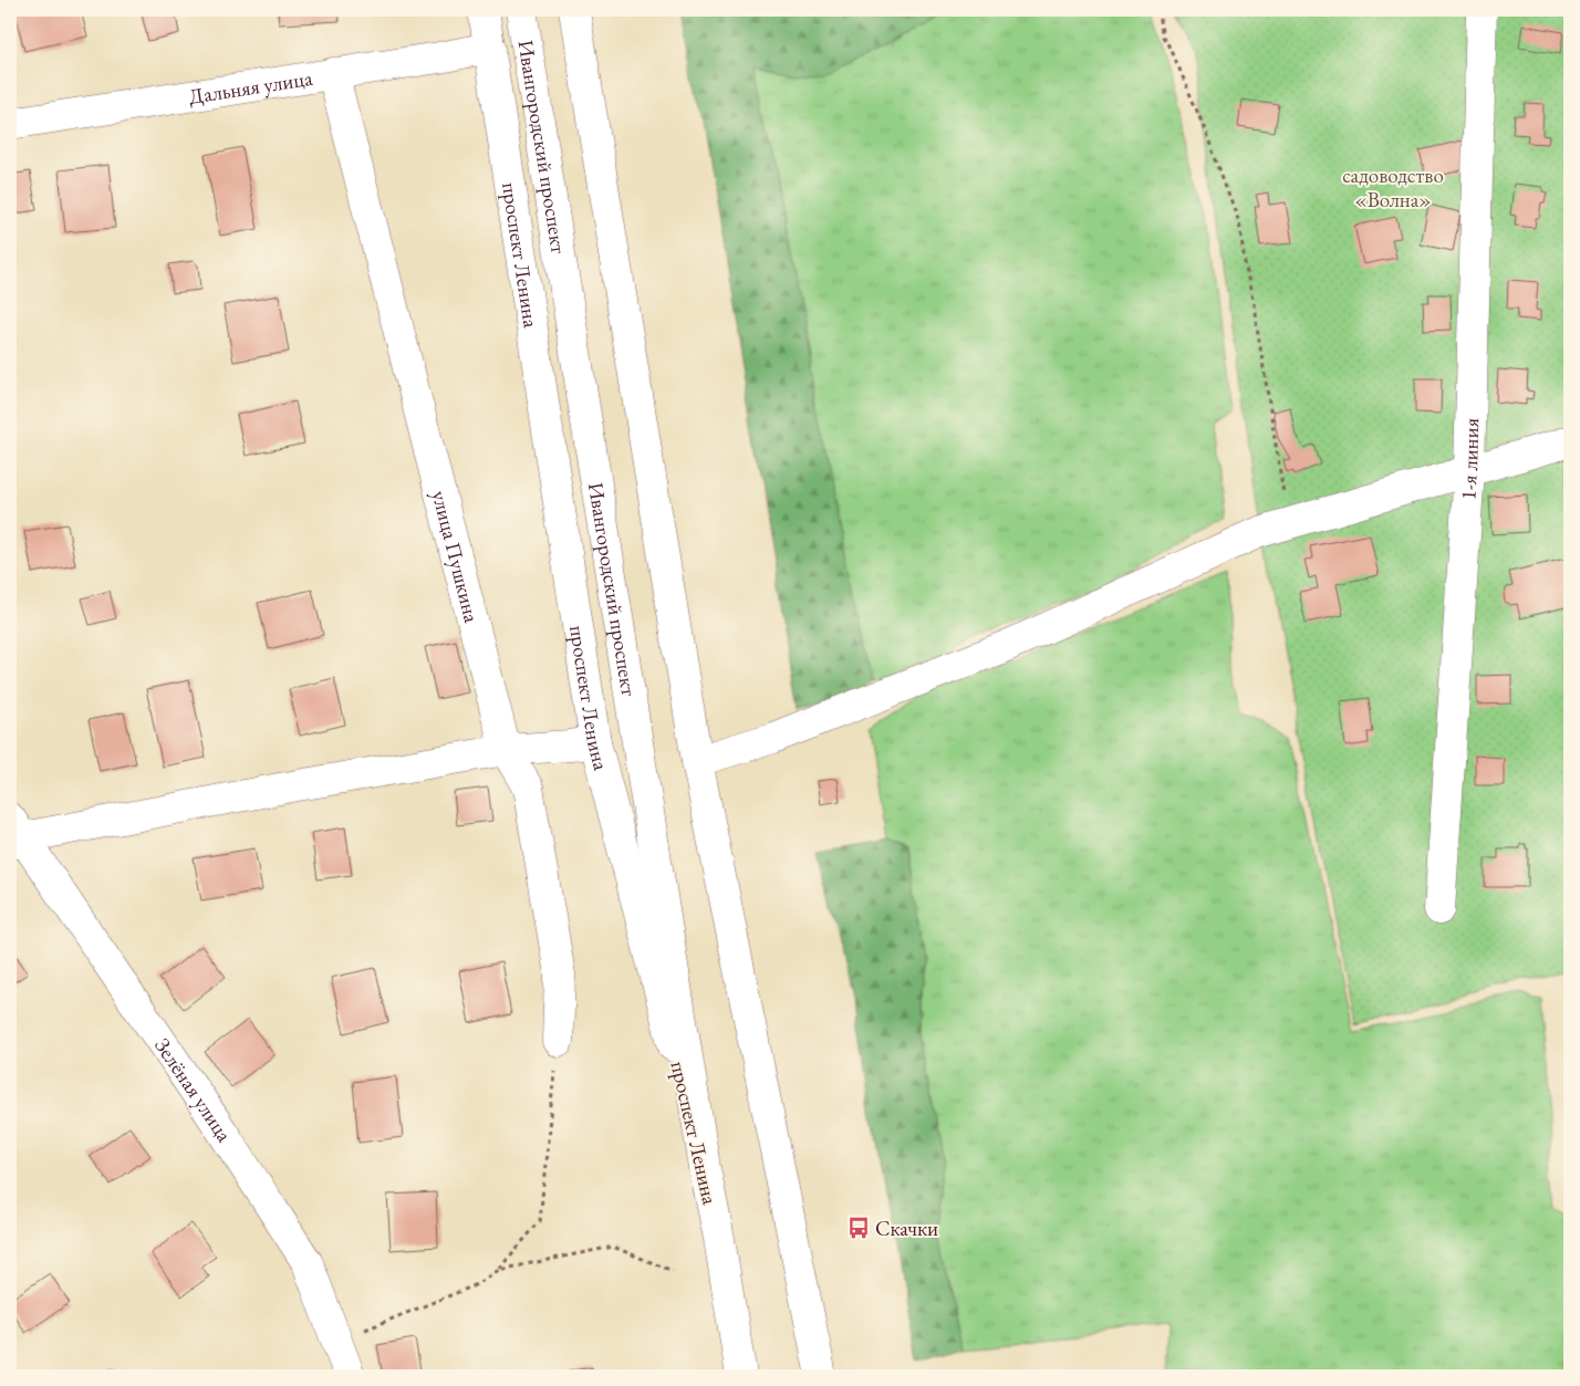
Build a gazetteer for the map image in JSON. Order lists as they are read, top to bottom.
{
  "streets": {
    "main road": [
      "Дальняя улица",
      "Ивангородский проспект",
      "проспект Ленина",
      "1-я линия",
      "улица Пушкина",
      "Зелёная улица"
    ]
  },
  "crossings": [
    ["Дальняя улица", "проспект Ленина"],
    ["Дальняя улица", "улица Пушкина"],
    ["Ивангородский проспект", "проспект Ленина"]
  ],
  "parks": ["садоводство «Волна»"],
  "places": {
    "bus stop": ["Скачки"]
  }
}
